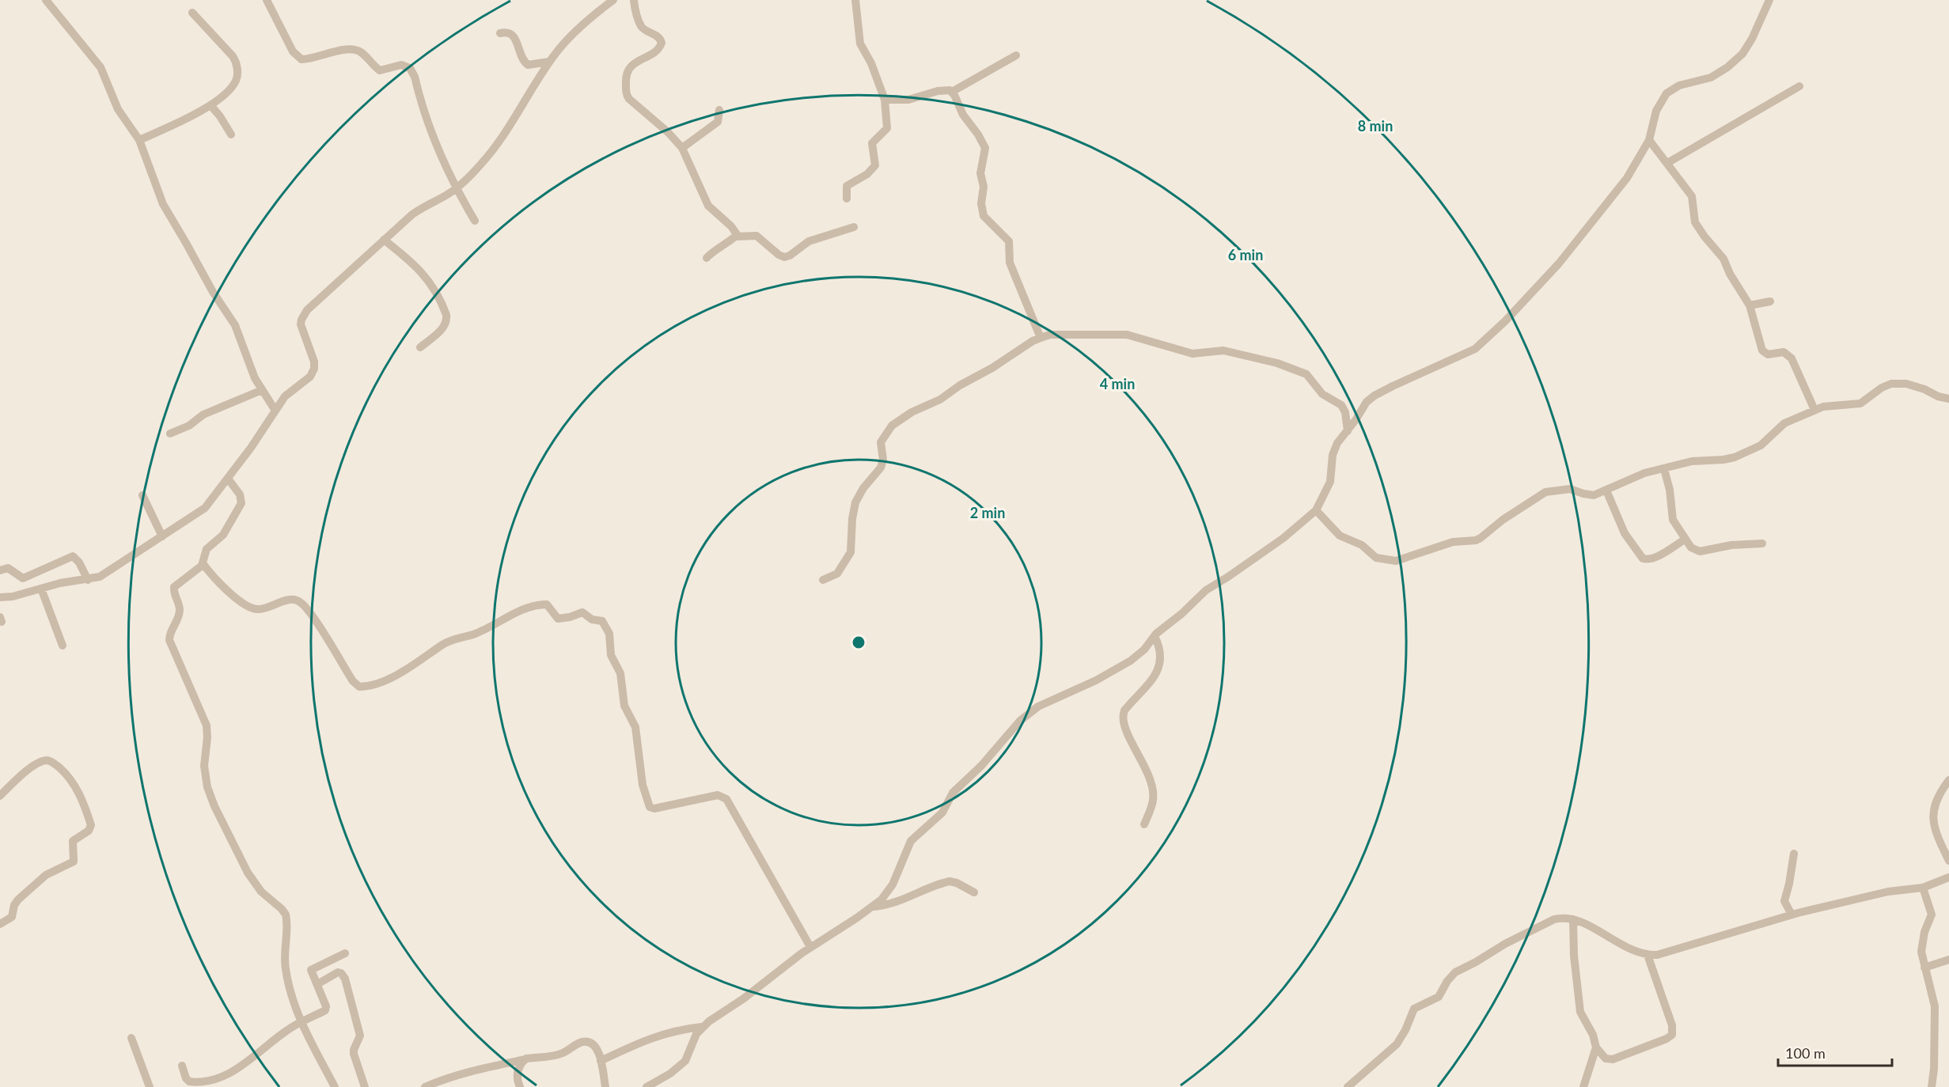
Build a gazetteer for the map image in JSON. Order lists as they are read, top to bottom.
{
  "scale_bar": "100 m",
  "rings": [
    "8 min",
    "6 min",
    "4 min",
    "2 min"
  ]
}
